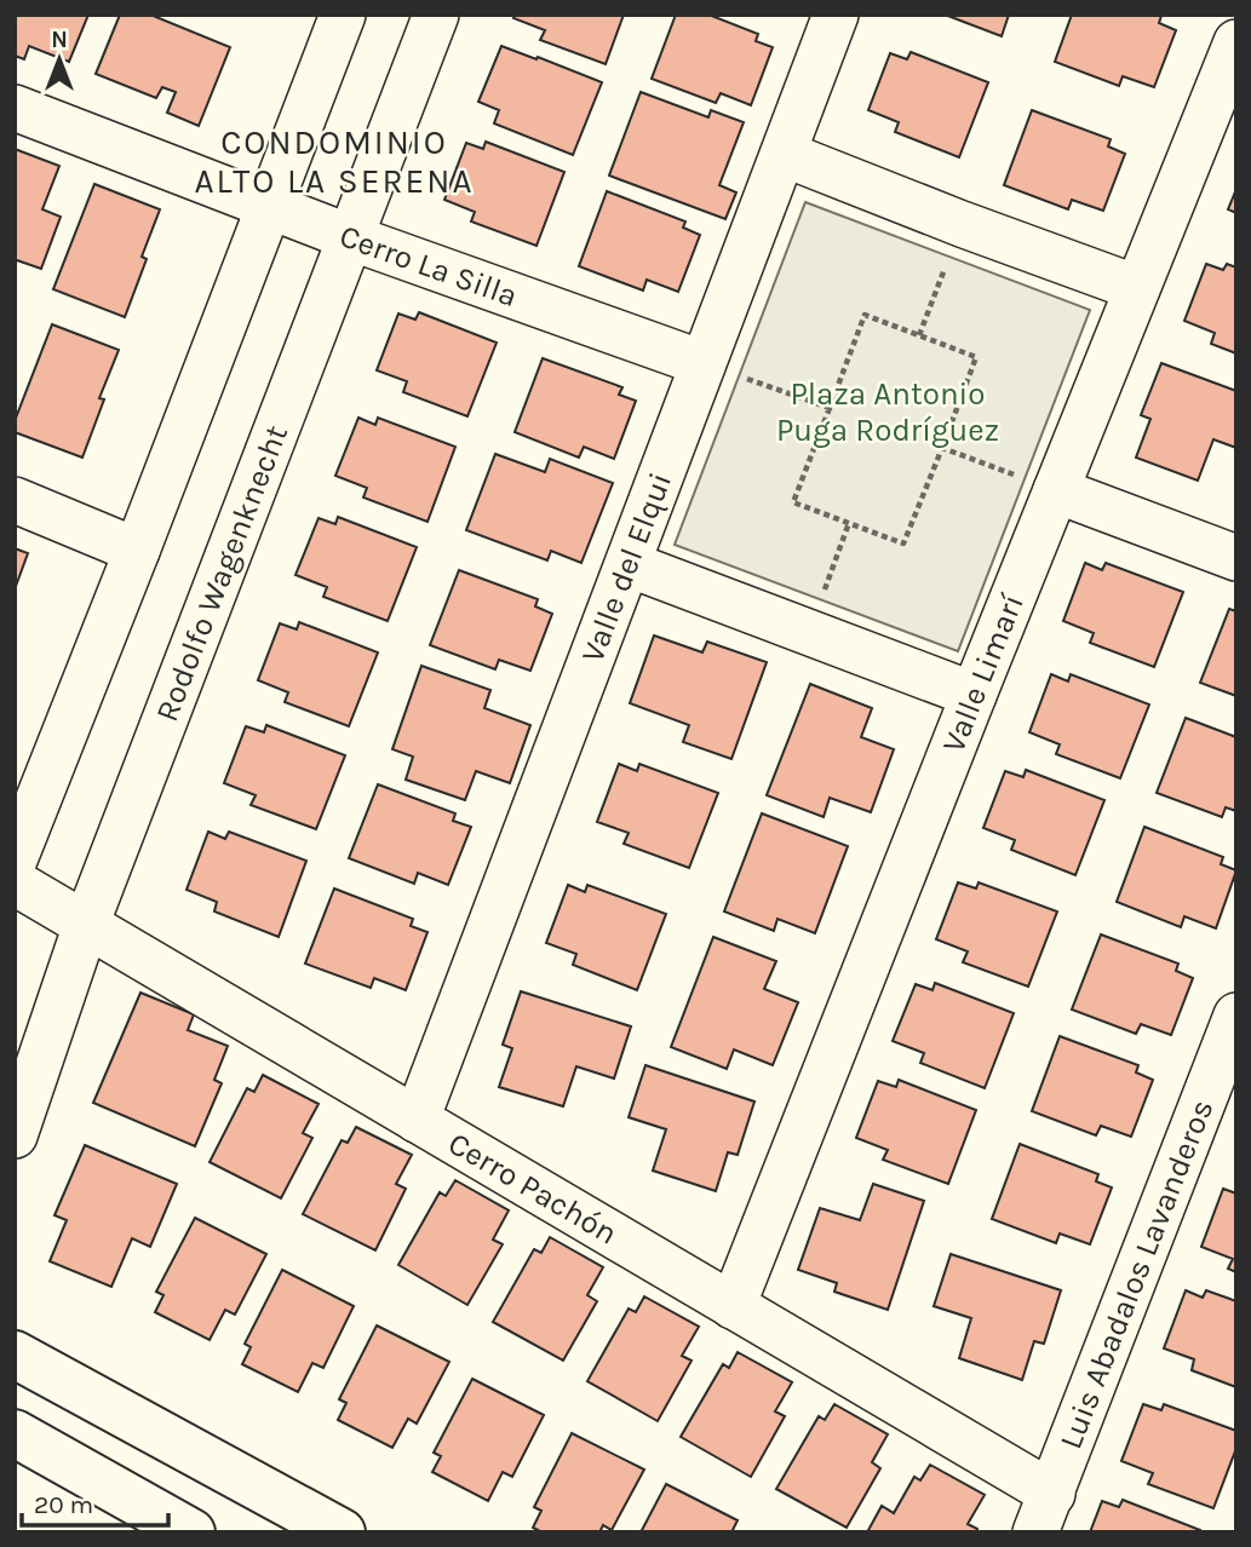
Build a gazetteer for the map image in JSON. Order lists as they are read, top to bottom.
{
  "streets": {
    "street": [
      "Cerro La Silla",
      "Valle del Elqui",
      "Rodolfo Wagenknecht",
      "Valle Limarí",
      "Cerro Pachón",
      "Luis Abadalos Lavanderos"
    ]
  },
  "crossings": [
    ["Cerro La Silla", "Valle del Elqui"],
    ["Cerro La Silla", "Rodolfo Wagenknecht"],
    ["Valle del Elqui", "Cerro Pachón"],
    ["Rodolfo Wagenknecht", "Cerro Pachón"],
    ["Valle Limarí", "Cerro Pachón"],
    ["Cerro Pachón", "Luis Abadalos Lavanderos"]
  ],
  "districts": ["CONDOMINIO ALTO LA SERENA"],
  "parks": ["Plaza Antonio Puga Rodríguez"],
  "scale_bar": "20 m",
  "north": "top"
}
